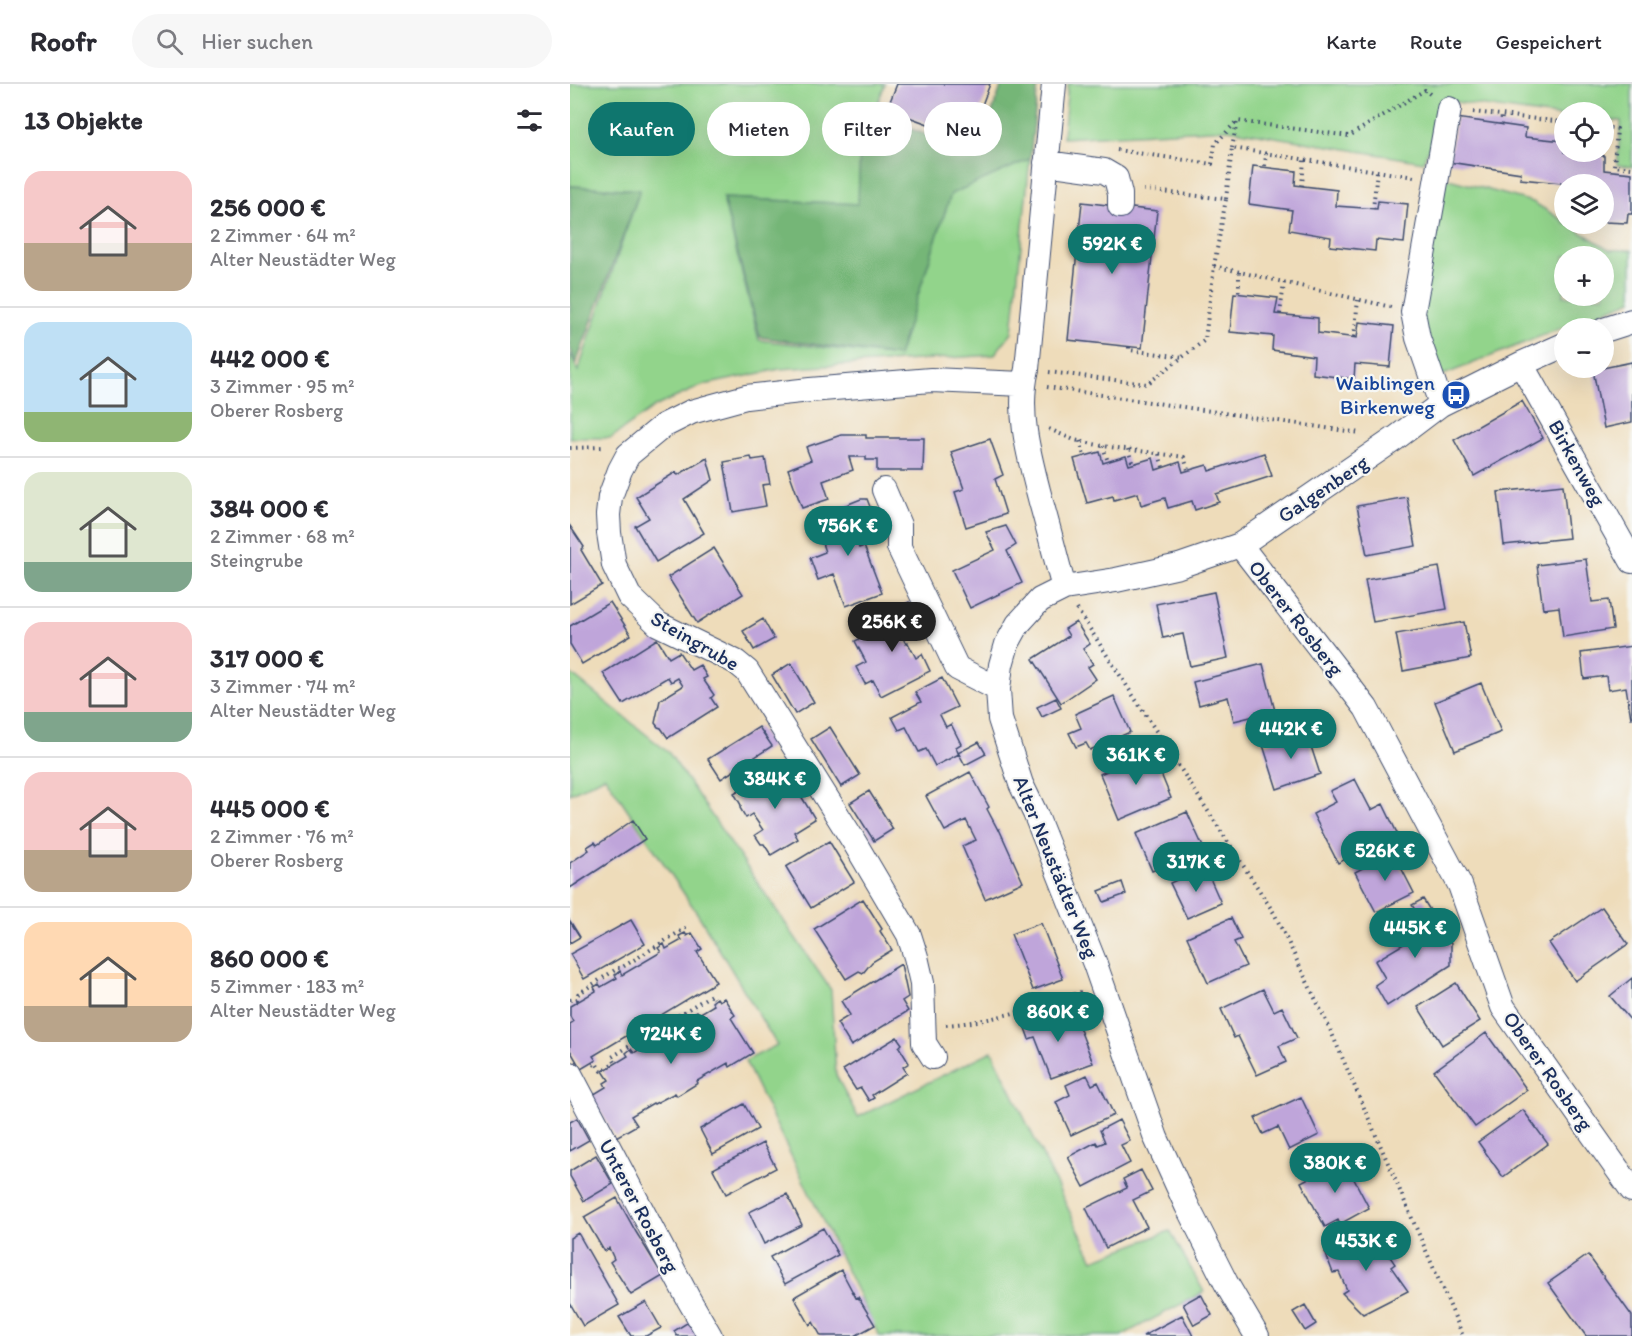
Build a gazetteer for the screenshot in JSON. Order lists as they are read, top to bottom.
{
  "streets": {
    "street": [
      "Birkenweg",
      "Galgenberg",
      "Oberer Rosberg",
      "Steingrube",
      "Alter Neustädter Weg",
      "Unterer Rosberg"
    ]
  },
  "crossings": [
    ["Birkenweg", "Galgenberg"],
    ["Galgenberg", "Oberer Rosberg"],
    ["Galgenberg", "Alter Neustädter Weg"]
  ],
  "places": {
    "bus stop": ["Waiblingen Birkenweg"]
  },
  "page": {
    "header": "Roofr",
    "search": "Hier suchen",
    "nav": ["Karte", "Route", "Gespeichert"],
    "heading": "13 Objekte",
    "map_buttons": ["+", "−"],
    "chip": [
      "Kaufen",
      "Mieten",
      "Filter",
      "Neu"
    ],
    "list": [
      {
        "name": "256 000 €",
        "note": "2 Zimmer · 64 m² · Alter Neustädter Weg"
      },
      {
        "name": "442 000 €",
        "note": "3 Zimmer · 95 m² · Oberer Rosberg"
      },
      {
        "name": "384 000 €",
        "note": "2 Zimmer · 68 m² · Steingrube"
      },
      {
        "name": "317 000 €",
        "note": "3 Zimmer · 74 m² · Alter Neustädter Weg"
      },
      {
        "name": "445 000 €",
        "note": "2 Zimmer · 76 m² · Oberer Rosberg"
      },
      {
        "name": "860 000 €",
        "note": "5 Zimmer · 183 m² · Alter Neustädter Weg"
      }
    ],
    "price": [
      "592K €",
      "756K €",
      "256K €",
      "442K €",
      "361K €",
      "384K €",
      "526K €",
      "317K €",
      "445K €",
      "860K €",
      "724K €",
      "380K €",
      "453K €"
    ]
  }
}
